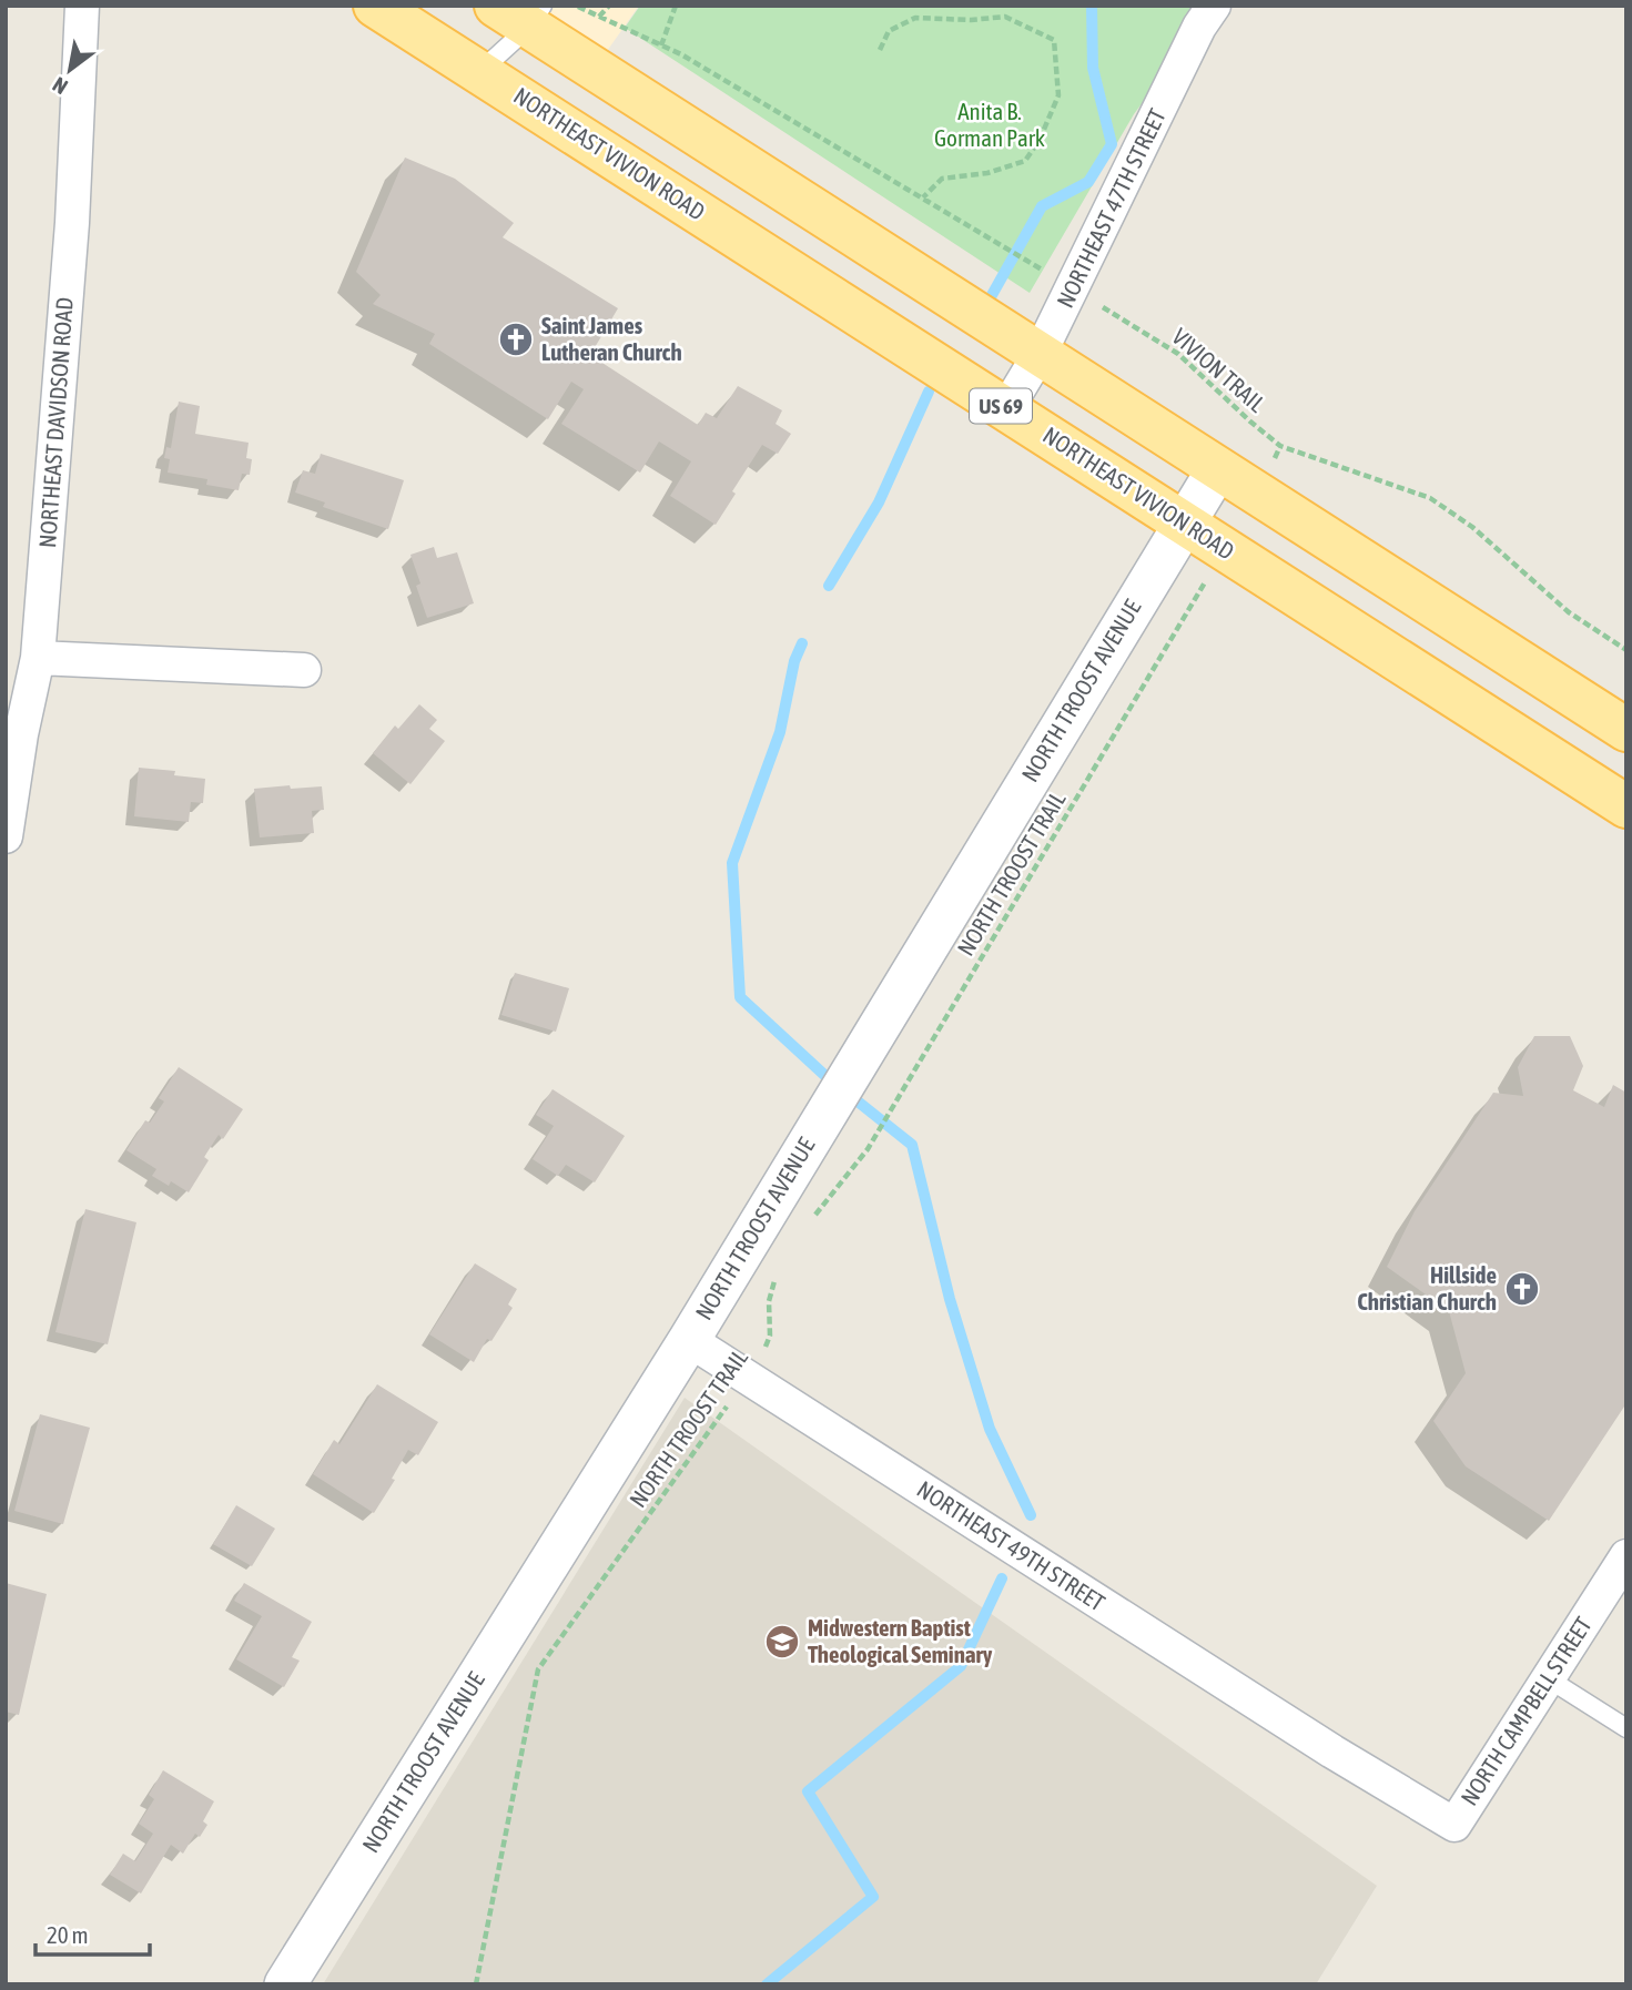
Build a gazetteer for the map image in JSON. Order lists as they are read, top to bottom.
{
  "streets": {
    "main road": ["NORTHEAST VIVION ROAD", "US 69"],
    "street": [
      "NORTHEAST 47TH STREET",
      "NORTHEAST DAVIDSON ROAD",
      "NORTH TROOST AVENUE",
      "NORTHEAST 49TH STREET",
      "NORTH CAMPBELL STREET"
    ],
    "path": ["VIVION TRAIL", "NORTH TROOST TRAIL"]
  },
  "crossings": [
    ["NORTHEAST VIVION ROAD", "NORTHEAST 47TH STREET"],
    ["NORTHEAST VIVION ROAD", "NORTH TROOST AVENUE"],
    ["NORTHEAST 47TH STREET", "VIVION TRAIL"],
    ["NORTHEAST 47TH STREET", "US 69"],
    ["US 69", "NORTH TROOST AVENUE"],
    ["NORTH TROOST AVENUE", "NORTHEAST 49TH STREET"],
    ["NORTH TROOST TRAIL", "NORTHEAST 49TH STREET"],
    ["NORTHEAST 49TH STREET", "NORTH CAMPBELL STREET"]
  ],
  "parks": ["Anita B. Gorman Park"],
  "places": {
    "church": ["Saint James Lutheran Church", "Hillside Christian Church"],
    "school or university": ["Midwestern Baptist Theological Seminary"]
  },
  "scale_bar": "20 m",
  "north": "bottom left"
}
